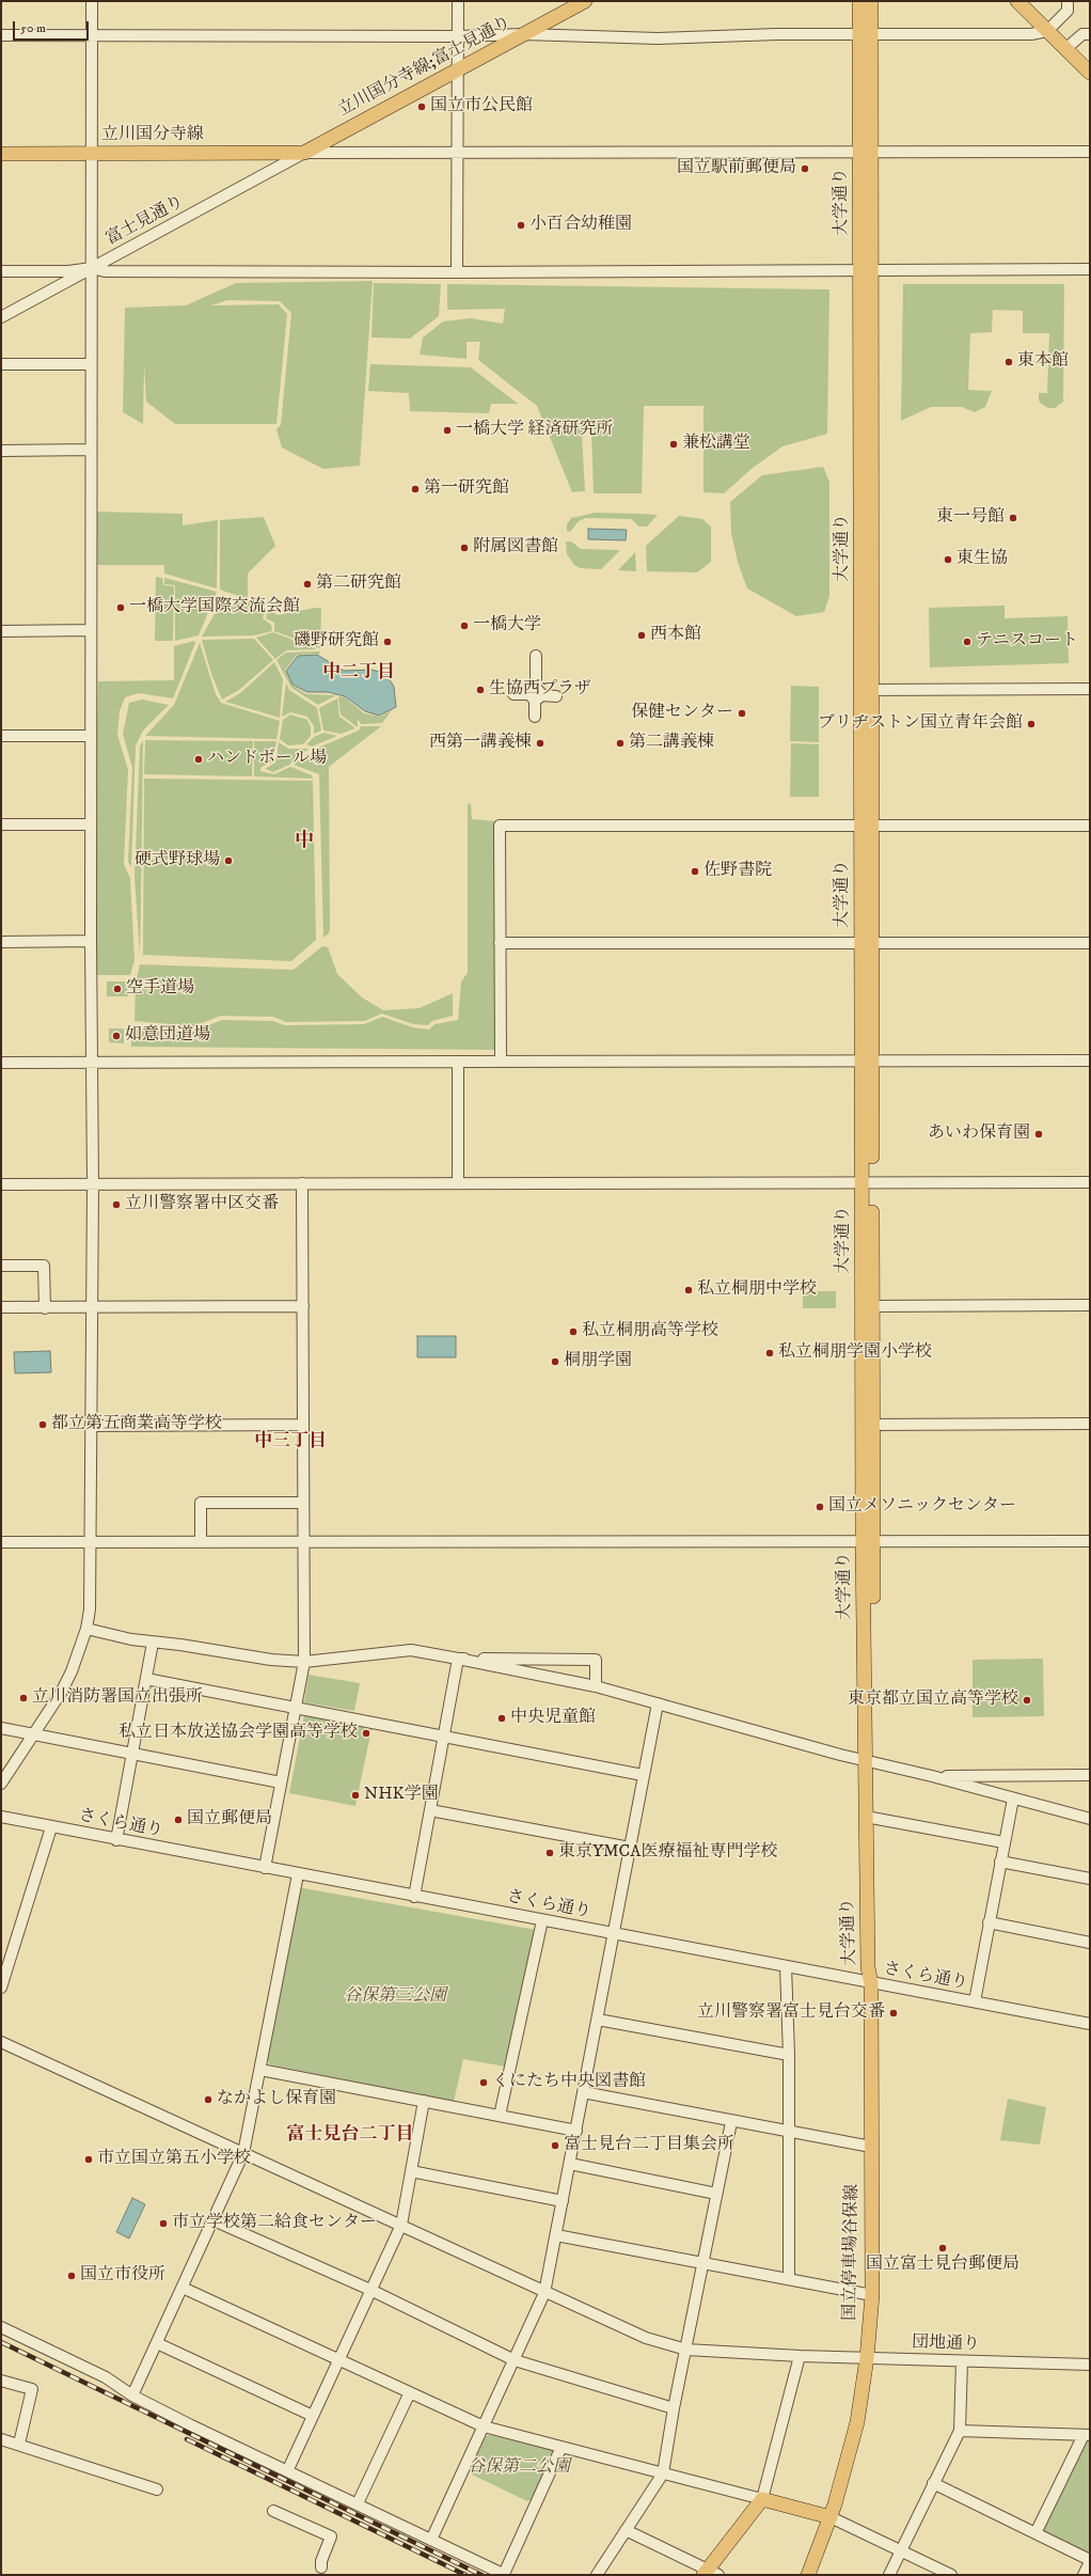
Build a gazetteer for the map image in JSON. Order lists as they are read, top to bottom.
{
  "streets": {
    "main road": [
      "立川国分寺線;富士見通り",
      "立川国分寺線",
      "大学通り",
      "国立停車場谷保線"
    ],
    "street": ["富士見通り", "さくら通り", "団地通り"]
  },
  "crossings": [
    ["立川国分寺線;富士見通り", "立川国分寺線"],
    ["立川国分寺線;富士見通り", "富士見通り"],
    ["立川国分寺線", "富士見通り"],
    ["大学通り", "さくら通り"],
    ["大学通り", "国立停車場谷保線"],
    ["さくら通り", "国立停車場谷保線"],
    ["国立停車場谷保線", "団地通り"]
  ],
  "districts": [
    "中二丁目",
    "中",
    "中三丁目",
    "富士見台二丁目"
  ],
  "parks": ["谷保第三公園", "谷保第二公園"],
  "places": [
    "国立市公民館",
    "国立駅前郵便局",
    "小百合幼稚園",
    "東本館",
    "一橋大学 経済研究所",
    "兼松講堂",
    "第一研究館",
    "東一号館",
    "附属図書館",
    "東生協",
    "第二研究館",
    "一橋大学国際交流会館",
    "一橋大学",
    "西本館",
    "磯野研究館",
    "テニスコート",
    "生協西プラザ",
    "保健センター",
    "ブリヂストン国立青年会館",
    "西第一講義棟",
    "第二講義棟",
    "ハンドボール場",
    "硬式野球場",
    "佐野書院",
    "空手道場",
    "如意団道場",
    "あいわ保育園",
    "立川警察署中区交番",
    "私立桐朋中学校",
    "私立桐朋高等学校",
    "私立桐朋学園小学校",
    "桐朋学園",
    "都立第五商業高等学校",
    "国立メソニックセンター",
    "立川消防署国立出張所",
    "東京都立国立高等学校",
    "中央児童館",
    "私立日本放送協会学園高等学校",
    "NHK学園",
    "国立郵便局",
    "東京YMCA医療福祉専門学校",
    "立川警察署富士見台交番",
    "くにたち中央図書館",
    "なかよし保育園",
    "富士見台二丁目集会所",
    "市立国立第五小学校",
    "市立学校第二給食センター",
    "国立富士見台郵便局",
    "国立市役所"
  ],
  "scale_bar": "50 m"
}
